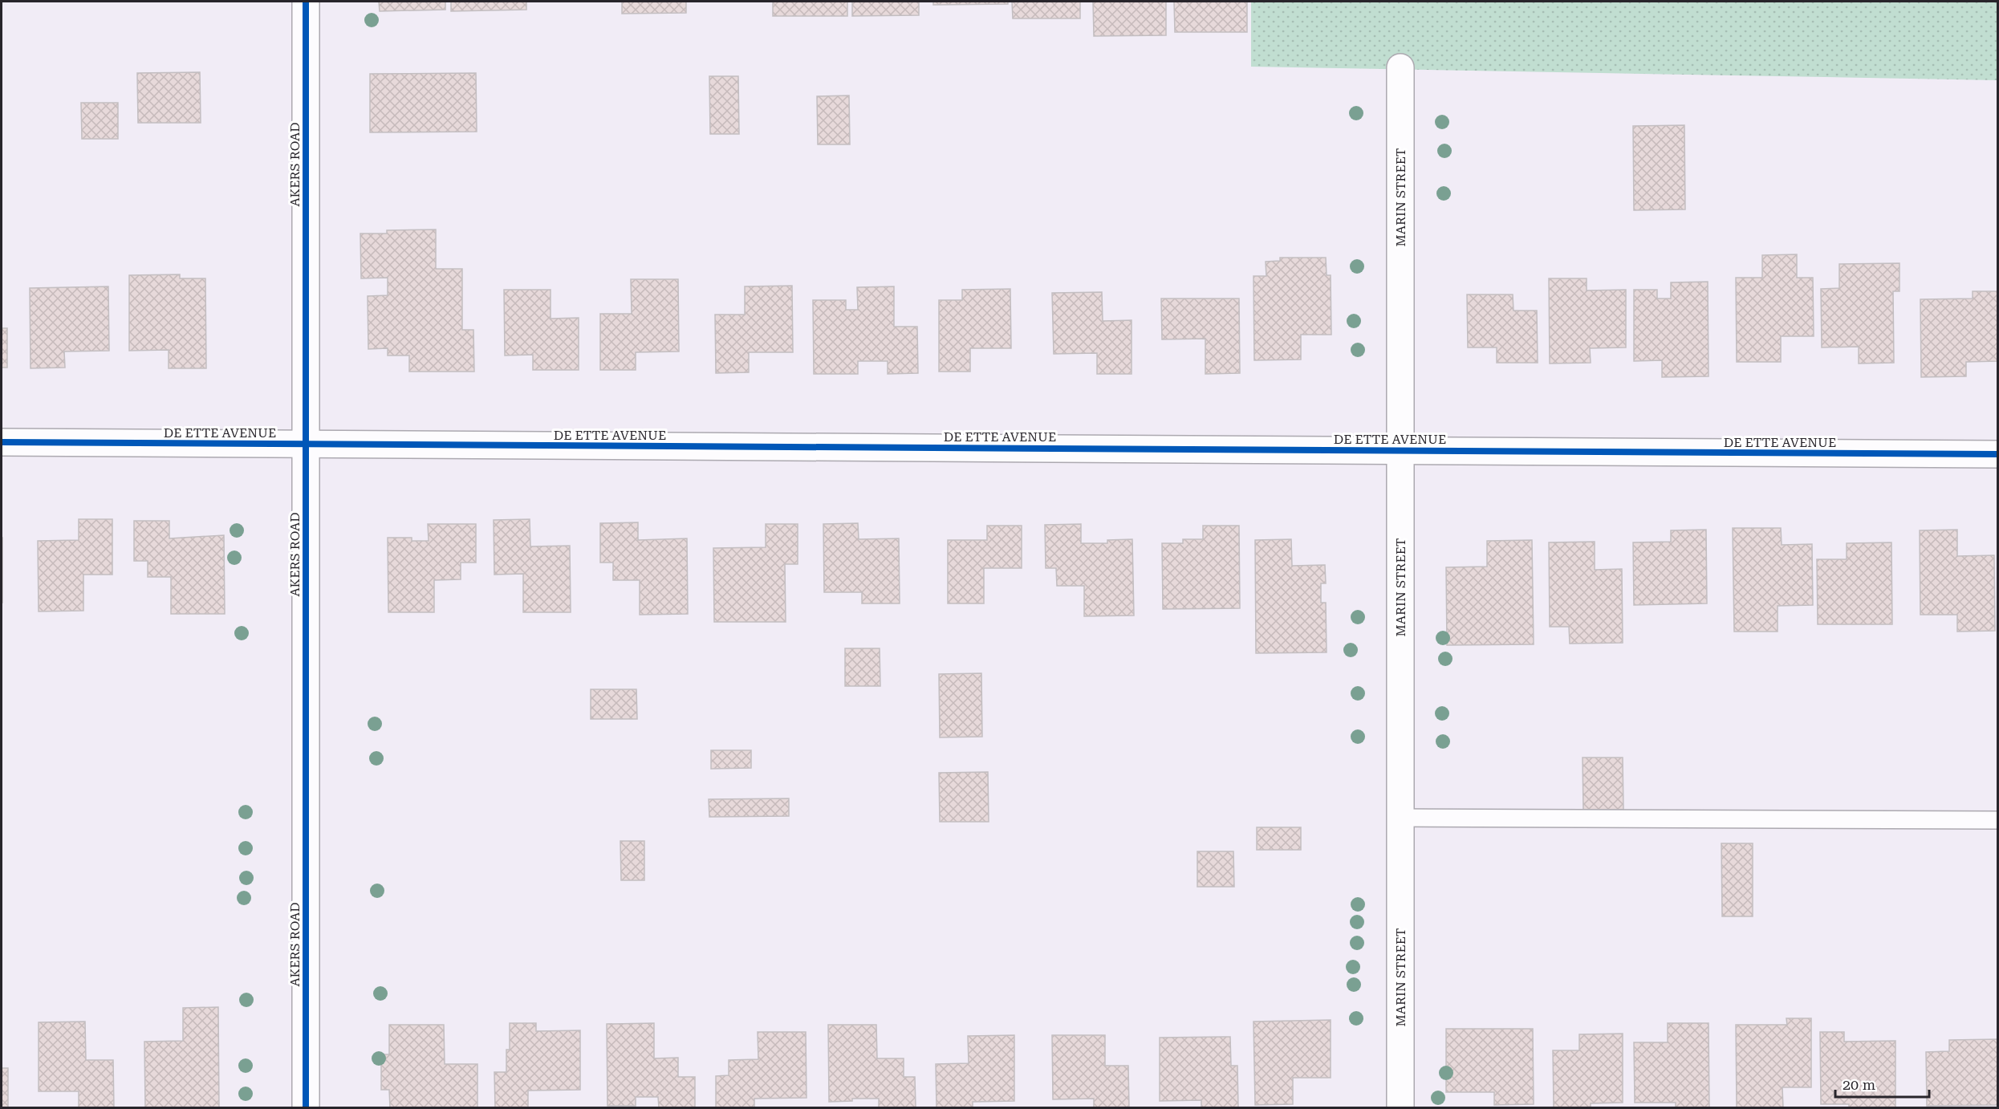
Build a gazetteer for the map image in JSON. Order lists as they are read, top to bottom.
{
  "streets": {
    "street": ["AKERS ROAD", "MARIN STREET", "DE ETTE AVENUE"]
  },
  "crossings": [
    ["AKERS ROAD", "DE ETTE AVENUE"],
    ["MARIN STREET", "DE ETTE AVENUE"]
  ],
  "scale_bar": "20 m"
}
